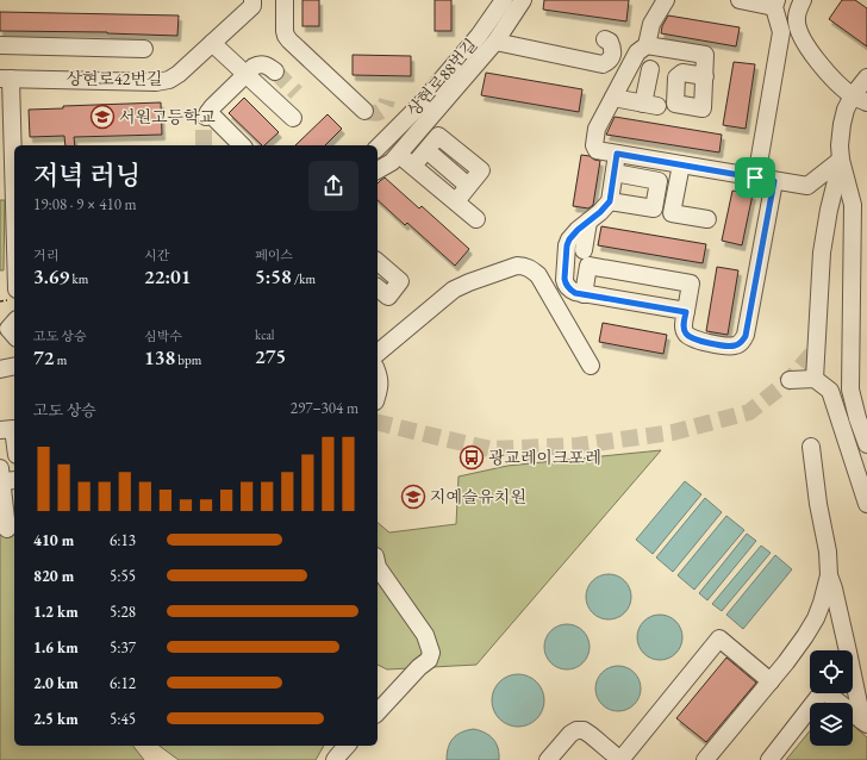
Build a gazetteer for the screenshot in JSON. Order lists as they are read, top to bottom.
{
  "streets": {
    "street": ["상현로88번길", "상현로42번길"]
  },
  "places": {
    "school or university": ["서원고등학교", "지예슬유치원"],
    "bus stop": ["광교레이크포레"]
  },
  "page": {
    "heading": ["저녁 러닝", "19:08 · 9 × 410 m"],
    "stats": [
      ["거리", "3.69 km"],
      ["시간", "22:01"],
      ["페이스", "5:58 /km"],
      ["고도 상승", "72 m"],
      ["심박수", "138 bpm"],
      ["kcal", "275"]
    ],
    "chart": ["고도 상승", "297–304 m"],
    "list": [
      {
        "name": "410 m",
        "note": "6:13"
      },
      {
        "name": "820 m",
        "note": "5:55"
      },
      {
        "name": "1.2 km",
        "note": "5:28"
      },
      {
        "name": "1.6 km",
        "note": "5:37"
      },
      {
        "name": "2.0 km",
        "note": "6:12"
      },
      {
        "name": "2.5 km",
        "note": "5:45"
      }
    ]
  }
}
